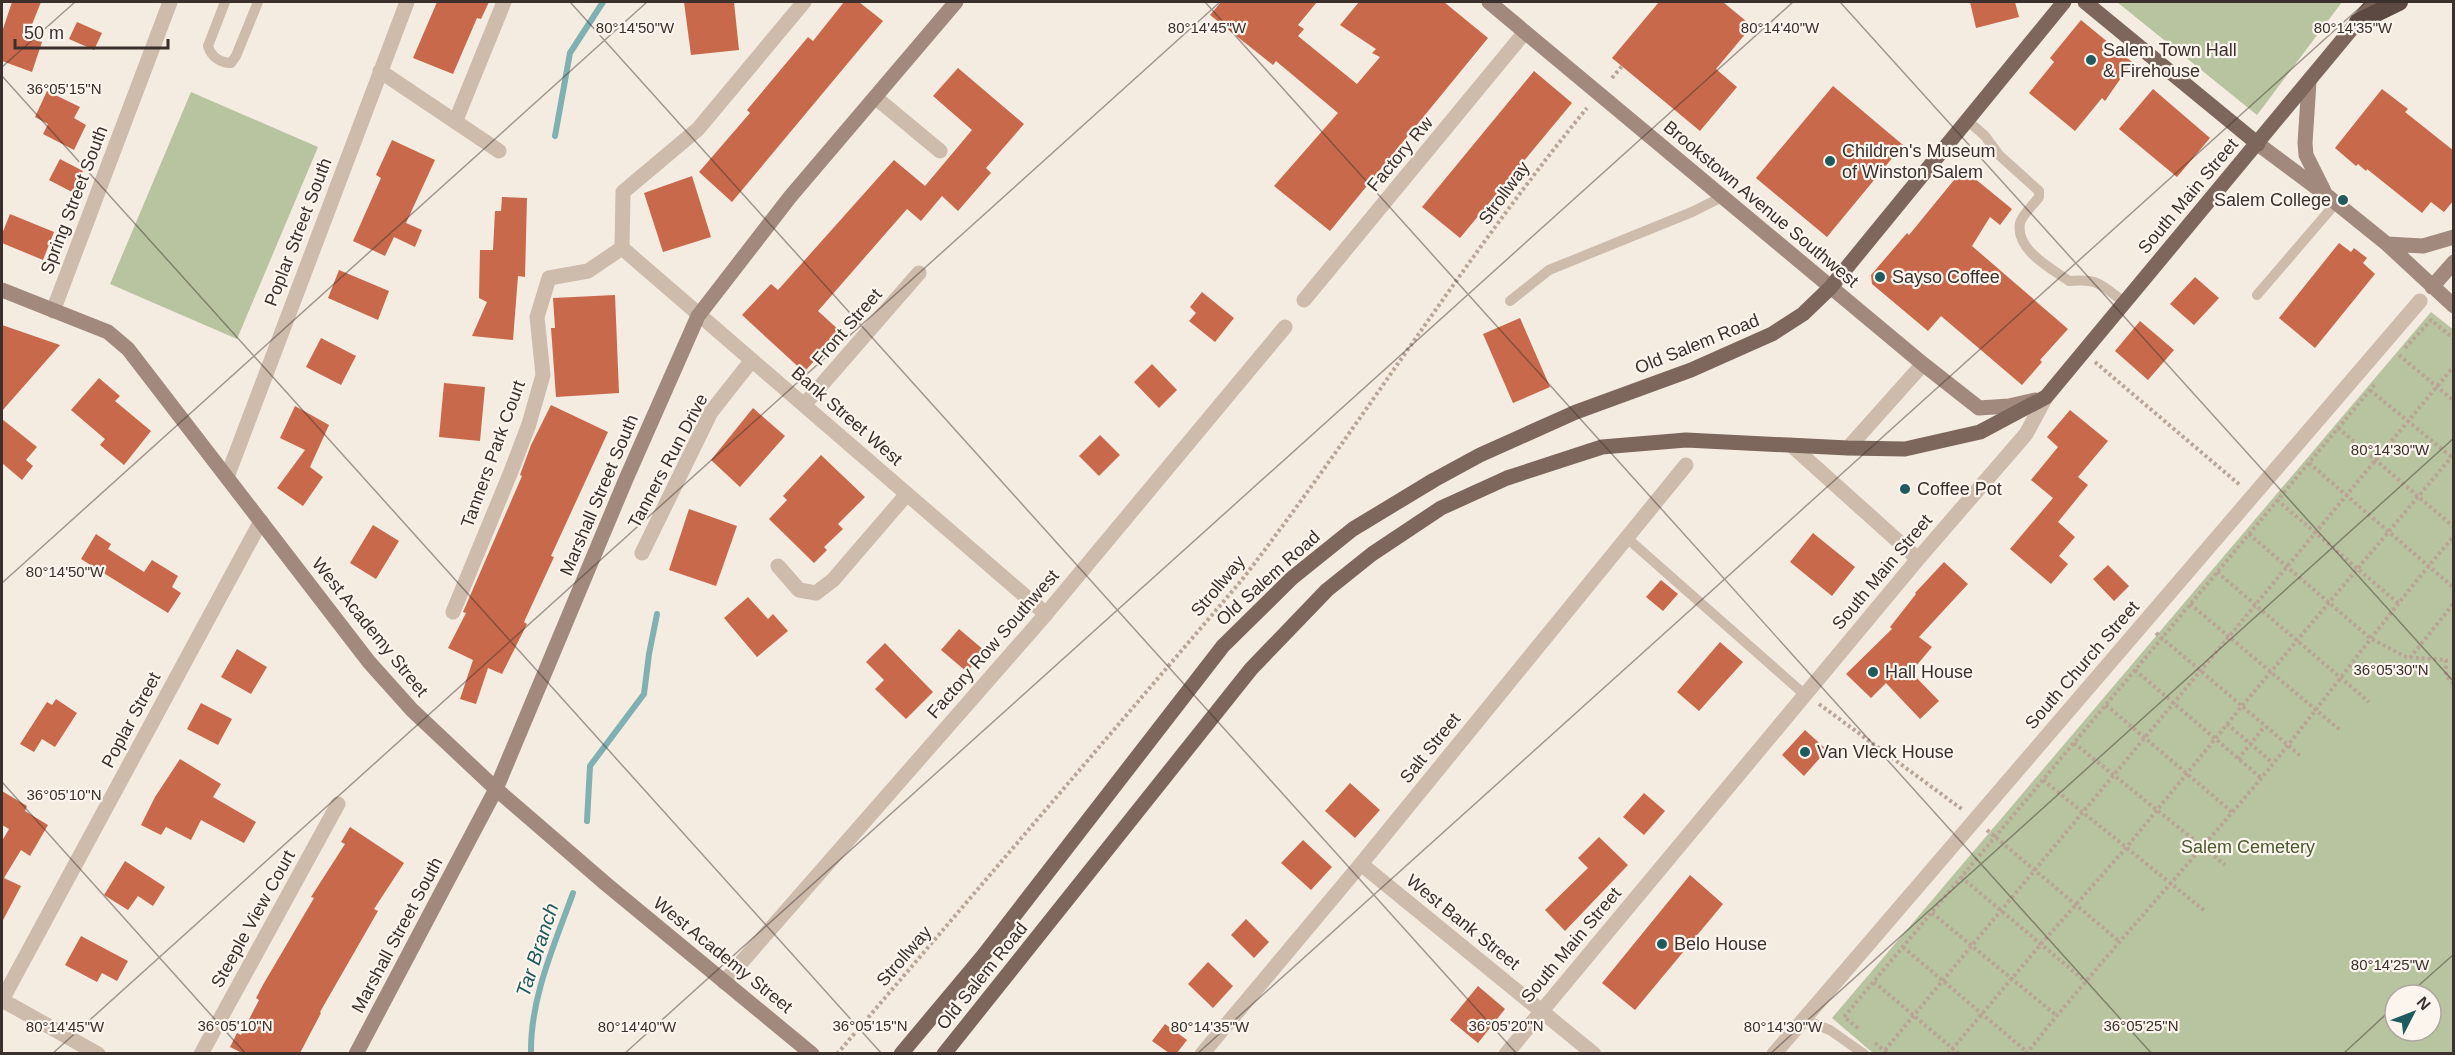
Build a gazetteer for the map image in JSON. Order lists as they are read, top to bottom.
{
  "streets": {
    "main road": ["South Main Street", "Old Salem Road"],
    "street": [
      "Factory Rw",
      "Spring Street South",
      "Brookstown Avenue Southwest",
      "Poplar Street South",
      "Front Street",
      "Bank Street West",
      "Tanners Park Court",
      "Tanners Run Drive",
      "Marshall Street South",
      "West Academy Street",
      "Factory Row Southwest",
      "South Church Street",
      "Poplar Street",
      "Salt Street",
      "Steeple View Court",
      "West Bank Street"
    ],
    "path": ["Strollway"]
  },
  "crossings": [
    ["Factory Rw", "Brookstown Avenue Southwest"],
    ["South Main Street", "Brookstown Avenue Southwest"],
    ["South Main Street", "Old Salem Road"],
    ["South Main Street", "West Bank Street"],
    ["Spring Street South", "West Academy Street"],
    ["Brookstown Avenue Southwest", "Old Salem Road"],
    ["Poplar Street South", "West Academy Street"],
    ["Front Street", "Bank Street West"],
    ["Bank Street West", "Tanners Park Court"],
    ["Bank Street West", "Tanners Run Drive"],
    ["Bank Street West", "Marshall Street South"],
    ["Bank Street West", "Factory Row Southwest"],
    ["Marshall Street South", "West Academy Street"],
    ["West Academy Street", "Factory Row Southwest"],
    ["West Academy Street", "Poplar Street"],
    ["Salt Street", "West Bank Street"]
  ],
  "water": ["Tar Branch"],
  "parks": ["Salem Cemetery"],
  "places": [
    "Salem Town Hall & Firehouse",
    "Children's Museum of Winston Salem",
    "Salem College",
    "Sayso Coffee",
    "Coffee Pot",
    "Hall House",
    "Van Vleck House",
    "Belo House"
  ],
  "scale_bar": "50 m",
  "north": "top right",
  "coordinates": [
    "80°14'50\"W",
    "80°14'45\"W",
    "80°14'40\"W",
    "80°14'35\"W",
    "36°05'15\"N",
    "80°14'30\"W",
    "36°05'30\"N",
    "36°05'10\"N",
    "80°14'25\"W",
    "36°05'20\"N",
    "36°05'25\"N"
  ]
}
